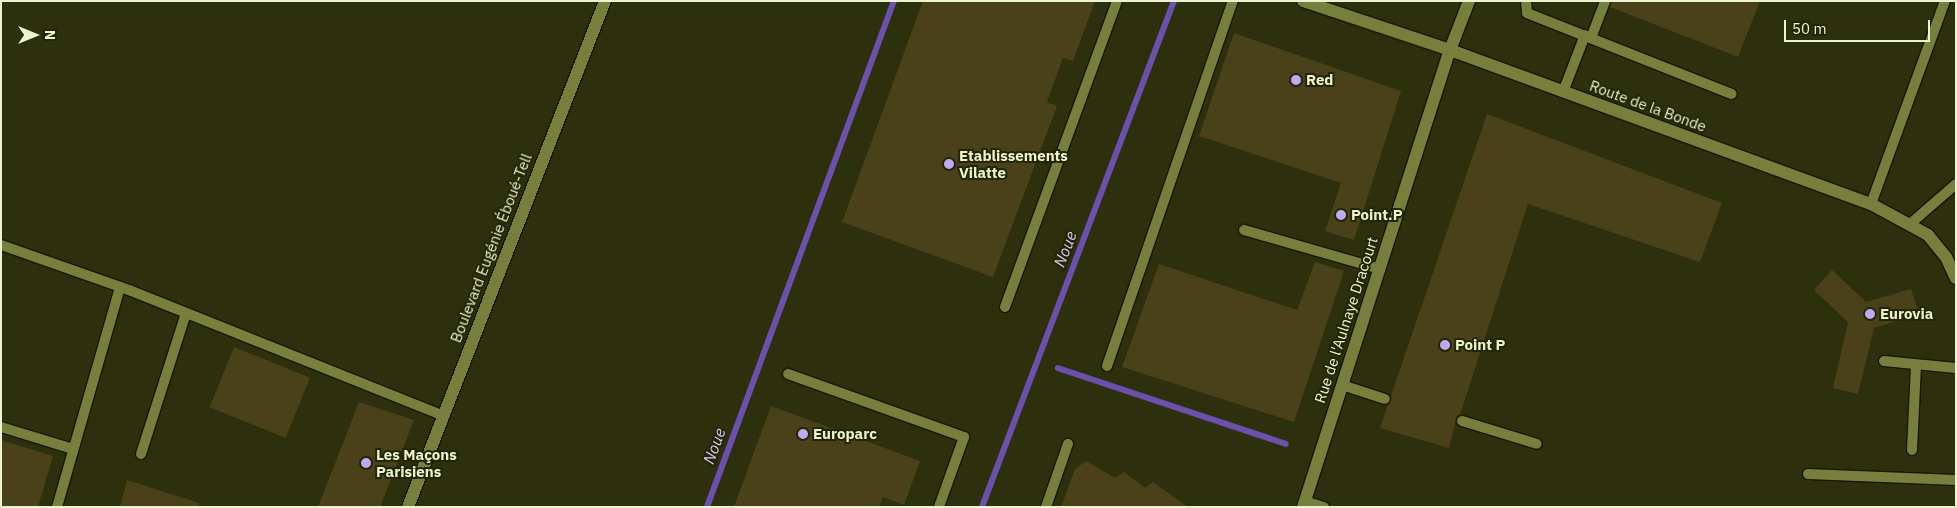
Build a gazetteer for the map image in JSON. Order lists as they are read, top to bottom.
{
  "streets": {
    "street": ["Route de la Bonde", "Boulevard Eugénie Éboué-Tell", "Rue de l'Aulnaye Dracourt"]
  },
  "crossings": [
    ["Route de la Bonde", "Rue de l'Aulnaye Dracourt"]
  ],
  "water": ["Noue"],
  "places": [
    "Red",
    "Etablissements Vilatte",
    "Point.P",
    "Eurovia",
    "Point P",
    "Europarc",
    "Les Maçons Parisiens"
  ],
  "scale_bar": "50 m",
  "north": "right"
}
